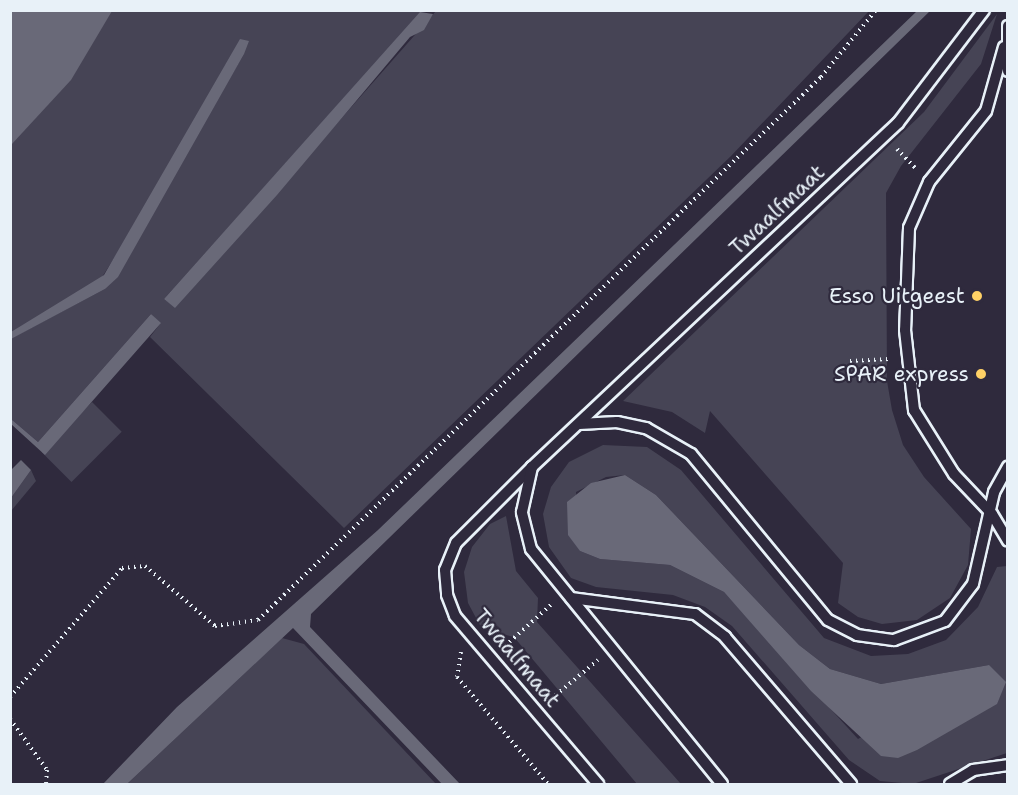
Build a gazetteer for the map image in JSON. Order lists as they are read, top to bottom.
{
  "streets": {
    "lane": ["Twaalfmaat"]
  },
  "places": ["Esso Uitgeest", "SPAR express"]
}
